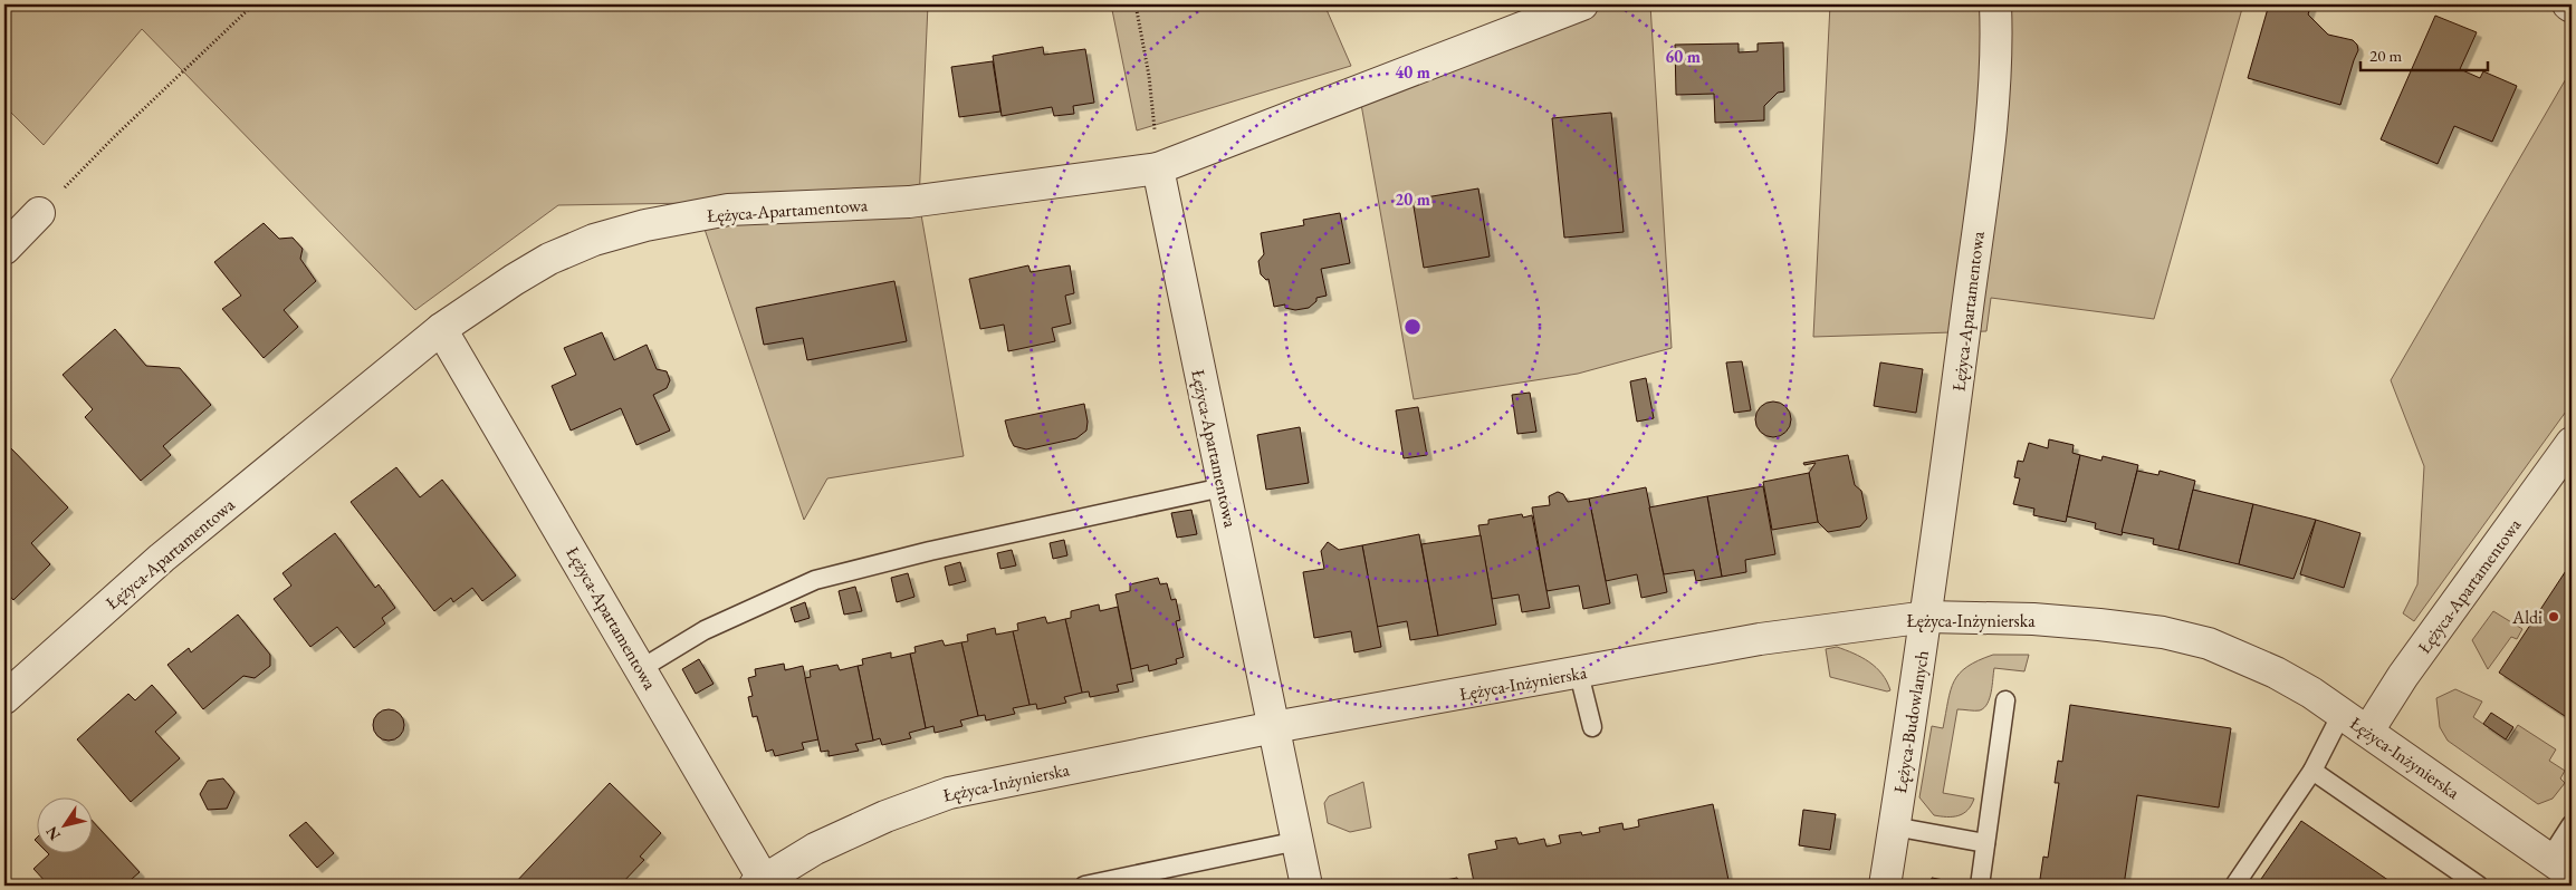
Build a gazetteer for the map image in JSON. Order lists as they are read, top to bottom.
{
  "streets": {
    "street": ["Łężyca-Apartamentowa", "Łężyca-Inżynierska", "Łężyca-Budowlanych"]
  },
  "crossings": [
    ["Łężyca-Apartamentowa", "Łężyca-Inżynierska"],
    ["Łężyca-Apartamentowa", "Łężyca-Budowlanych"],
    ["Łężyca-Inżynierska", "Łężyca-Budowlanych"]
  ],
  "places": ["Aldi"],
  "scale_bar": "20 m",
  "north": "bottom left",
  "rings": ["60 m", "40 m", "20 m"]
}
